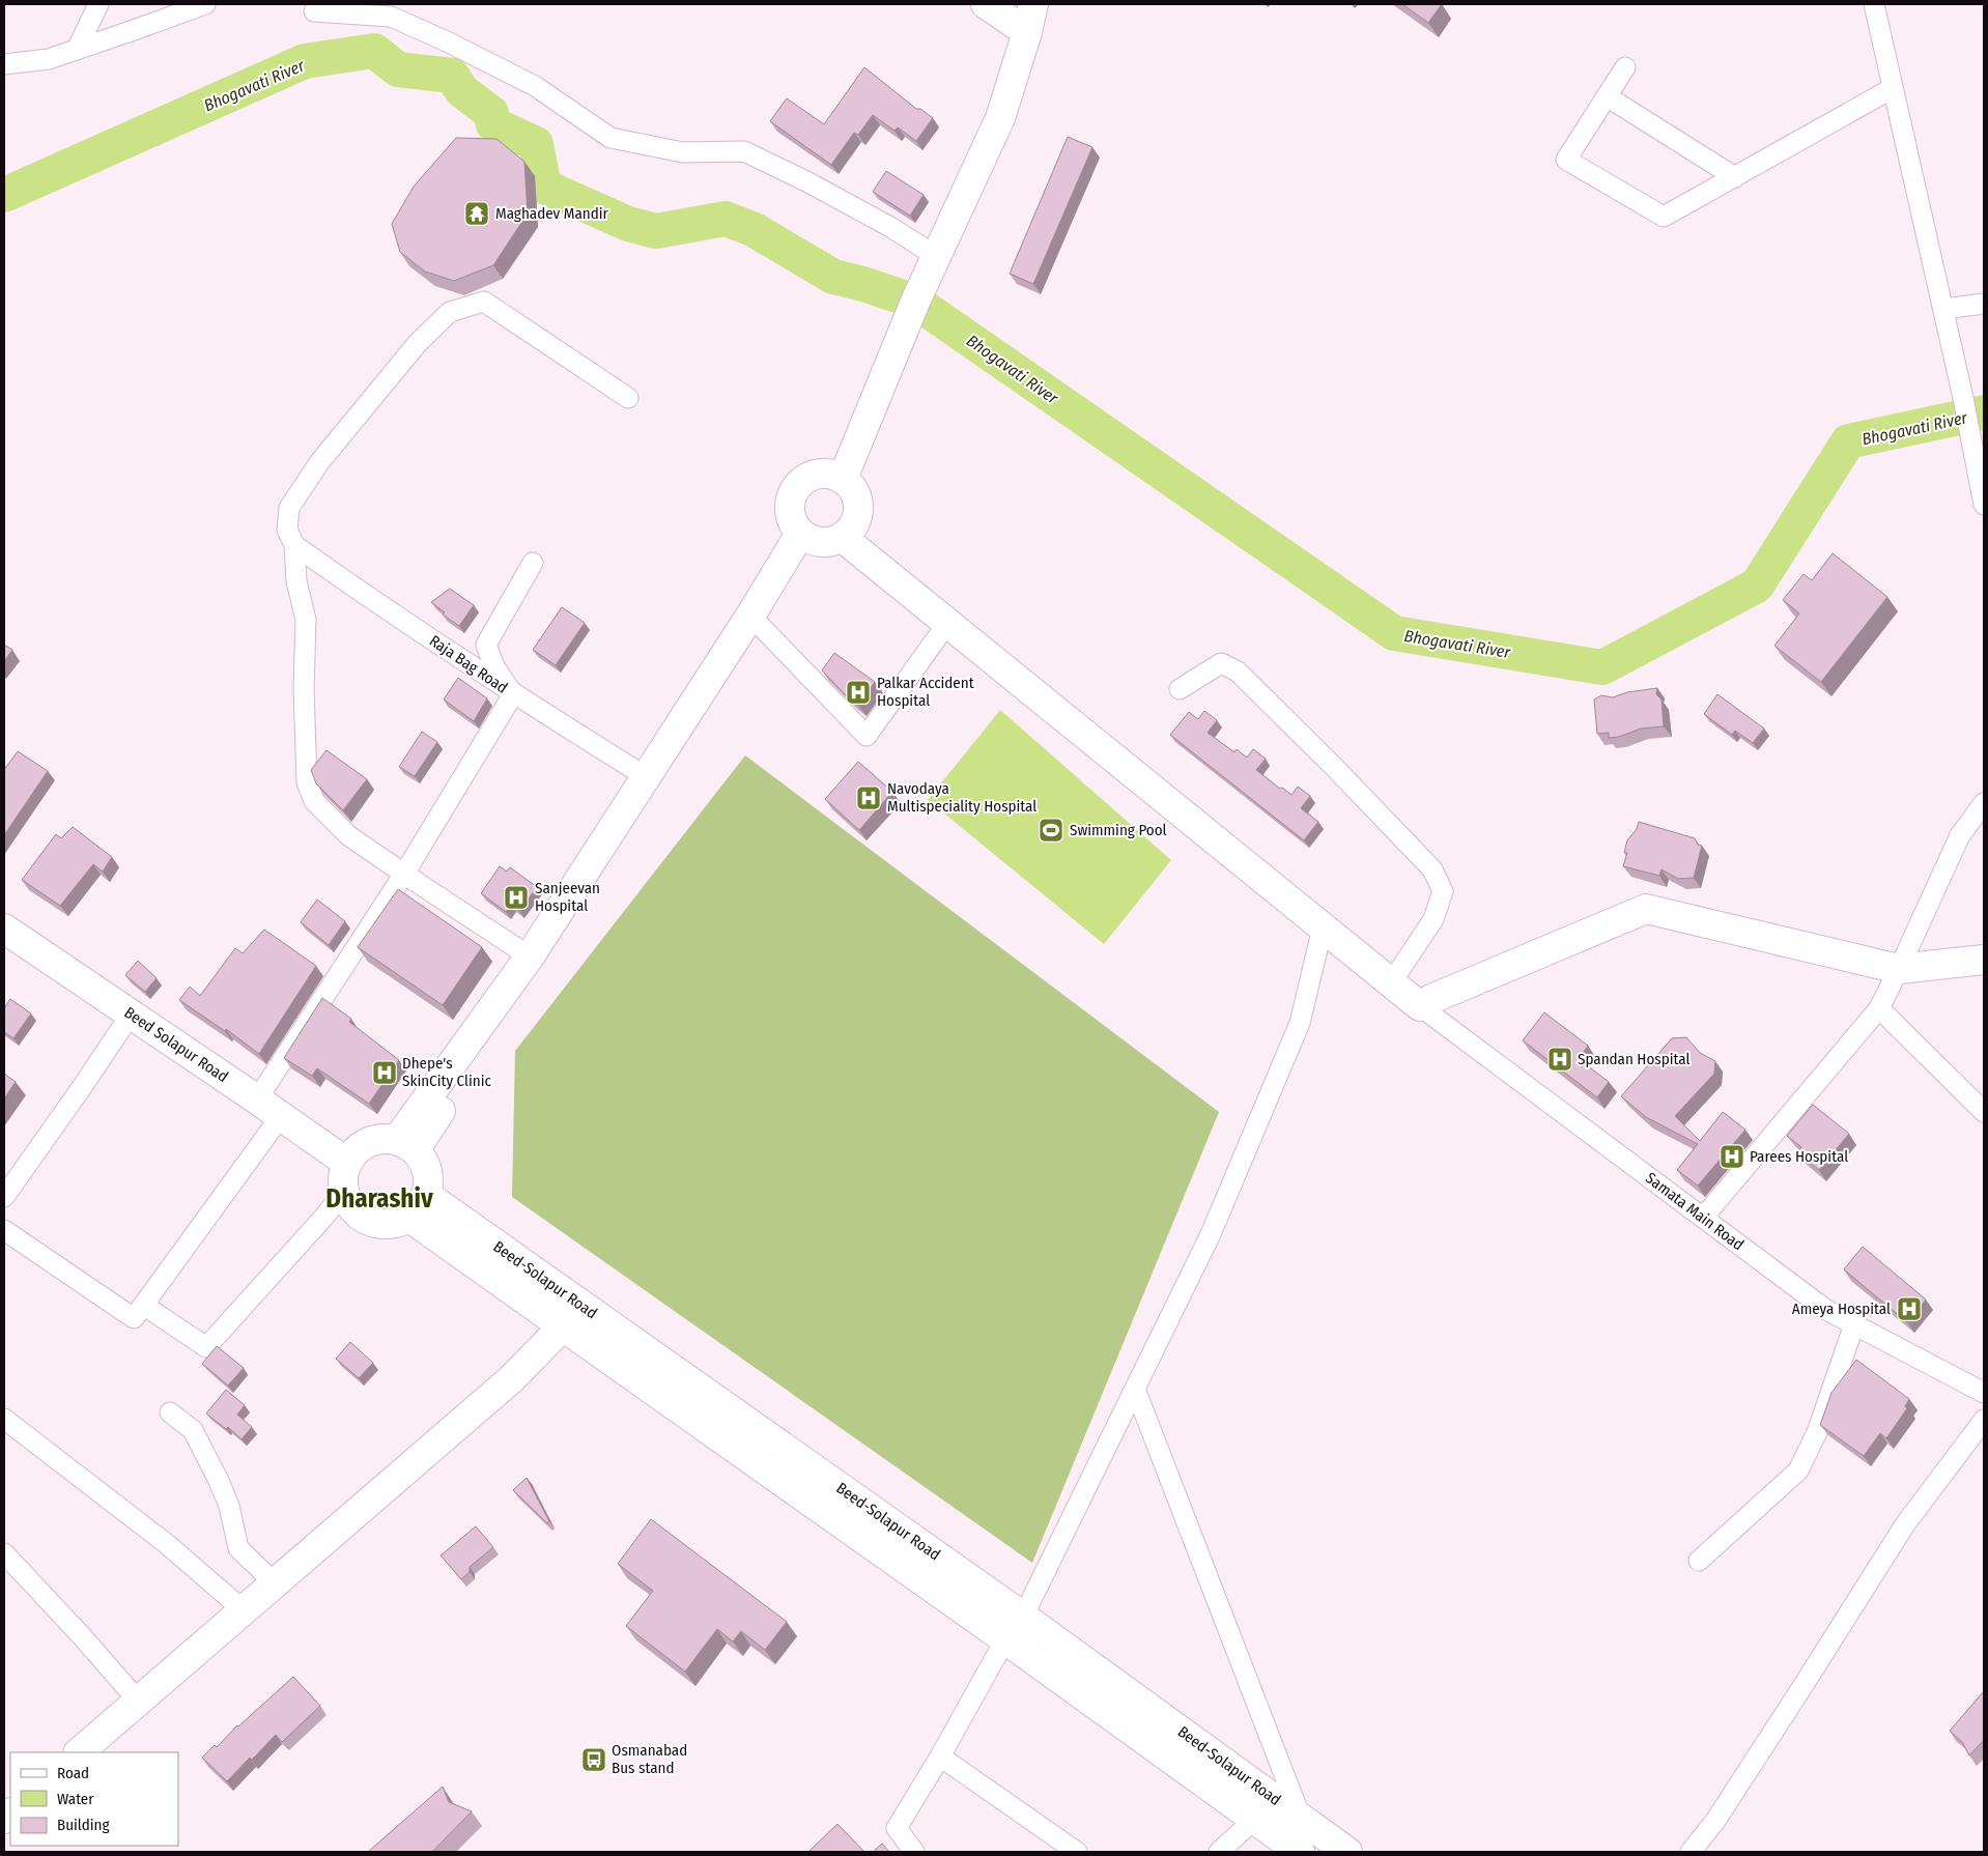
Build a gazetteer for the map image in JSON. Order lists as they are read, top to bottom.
{
  "streets": {
    "main road": ["Beed Solapur Road", "Beed-Solapur Road"],
    "street": ["Raja Bag Road", "Samata Main Road"]
  },
  "crossings": [
    ["Beed Solapur Road", "Beed-Solapur Road"]
  ],
  "districts": ["Dharashiv"],
  "water": ["Bhogavati River"],
  "places": {
    "temple": ["Maghadev Mandir"],
    "hospital": [
      "Palkar Accident Hospital",
      "Navodaya Multispeciality Hospital",
      "Sanjeevan Hospital",
      "Spandan Hospital",
      "Dhepe's SkinCity Clinic",
      "Parees Hospital",
      "Ameya Hospital"
    ],
    "sports": ["Swimming Pool"],
    "bus stop": ["Osmanabad Bus stand"]
  },
  "legend": ["Road", "Water", "Building"]
}
